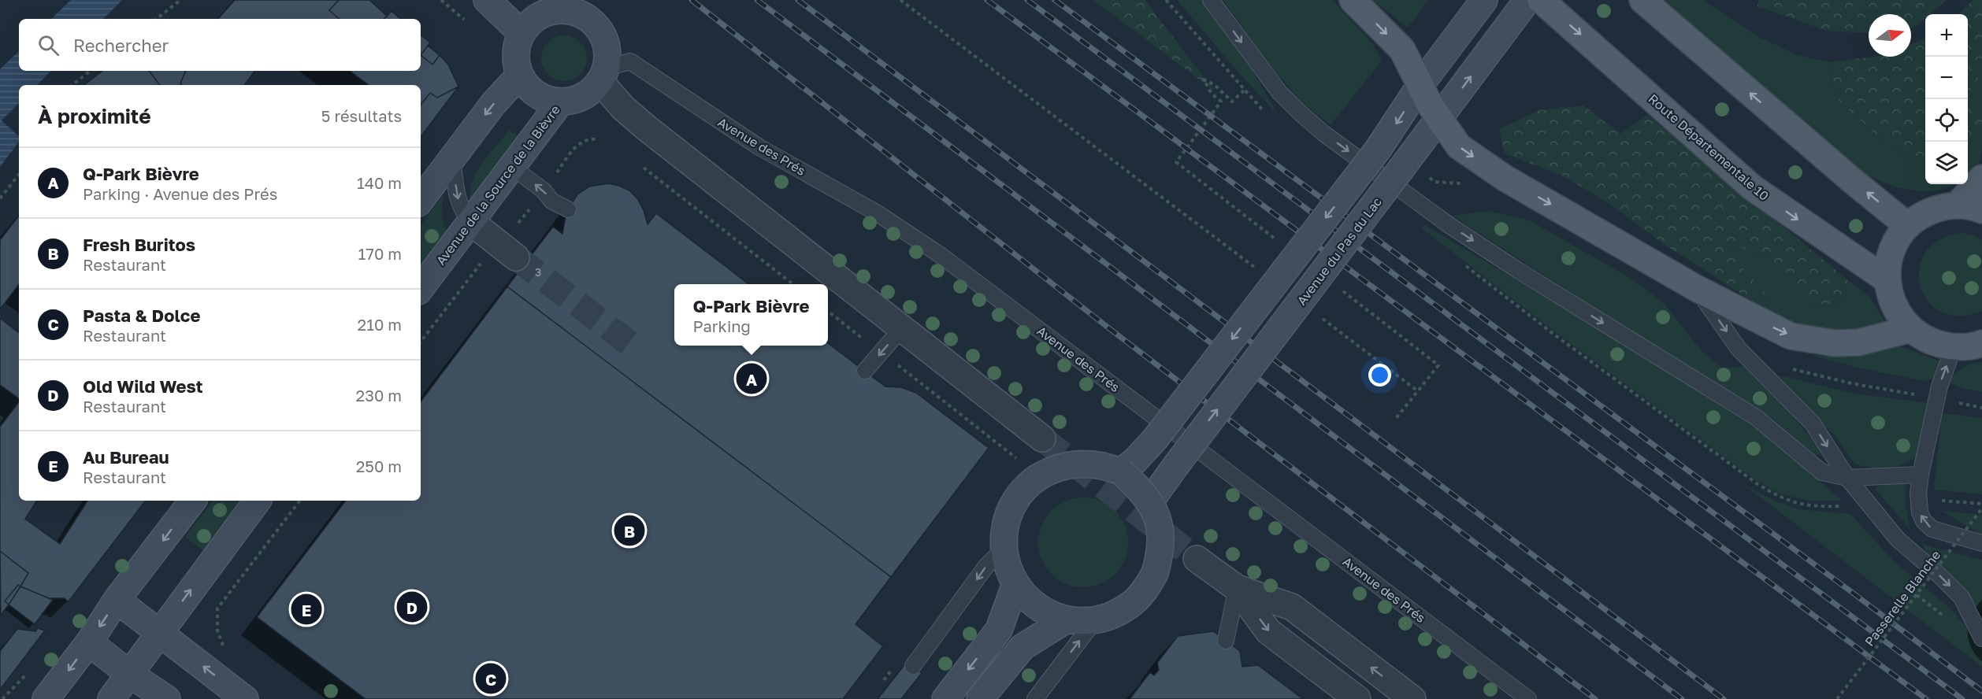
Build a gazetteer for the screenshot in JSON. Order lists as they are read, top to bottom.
{
  "streets": {
    "main road": [
      "Avenue des Prés",
      "Route Départementale 10",
      "Avenue de la Source de la Bièvre",
      "Avenue du Pas du Lac"
    ],
    "path": ["Passerelle Blanche"]
  },
  "crossings": [
    ["Avenue des Prés", "Avenue de la Source de la Bièvre"]
  ],
  "house_numbers": ["3"],
  "north": "right",
  "page": {
    "map_buttons": ["+", "−"],
    "search": "Rechercher",
    "heading": ["À proximité", "5 résultats"],
    "list": [
      {
        "mark": "A",
        "name": "Q-Park Bièvre",
        "note": "Parking · Avenue des Prés",
        "value": "140 m"
      },
      {
        "mark": "B",
        "name": "Fresh Buritos",
        "note": "Restaurant",
        "value": "170 m"
      },
      {
        "mark": "C",
        "name": "Pasta & Dolce",
        "note": "Restaurant",
        "value": "210 m"
      },
      {
        "mark": "D",
        "name": "Old Wild West",
        "note": "Restaurant",
        "value": "230 m"
      },
      {
        "mark": "E",
        "name": "Au Bureau",
        "note": "Restaurant",
        "value": "250 m"
      }
    ],
    "popup": ["Q-Park Bièvre", "Parking"],
    "pins": [
      "A",
      "B",
      "D",
      "E",
      "C"
    ]
  }
}
